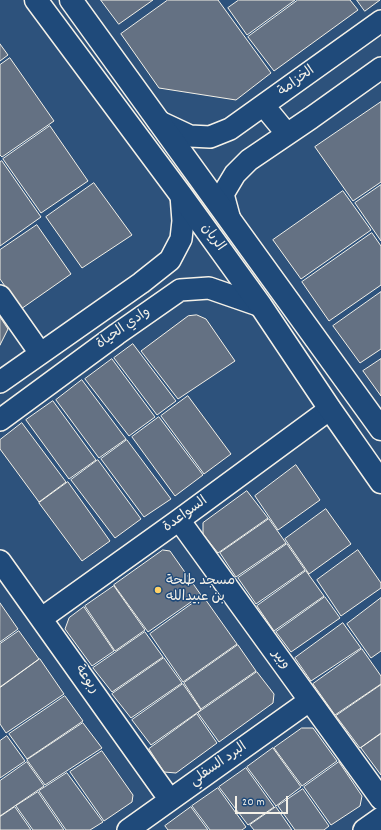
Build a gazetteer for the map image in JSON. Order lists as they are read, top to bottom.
{
  "streets": {
    "street": [
      "الخزامة",
      "الريان",
      "وادي الحياة",
      "السواعدة",
      "وبير",
      "ربوعة",
      "البرد السفلي"
    ]
  },
  "crossings": [
    ["الخزامة", "الريان"],
    ["الريان", "وادي الحياة"],
    ["الريان", "السواعدة"],
    ["السواعدة", "وبير"],
    ["السواعدة", "ربوعة"],
    ["وبير", "البرد السفلي"],
    ["ربوعة", "البرد السفلي"]
  ],
  "places": ["مسجد طلحة بن عبيدالله"],
  "scale_bar": "20 m"
}
